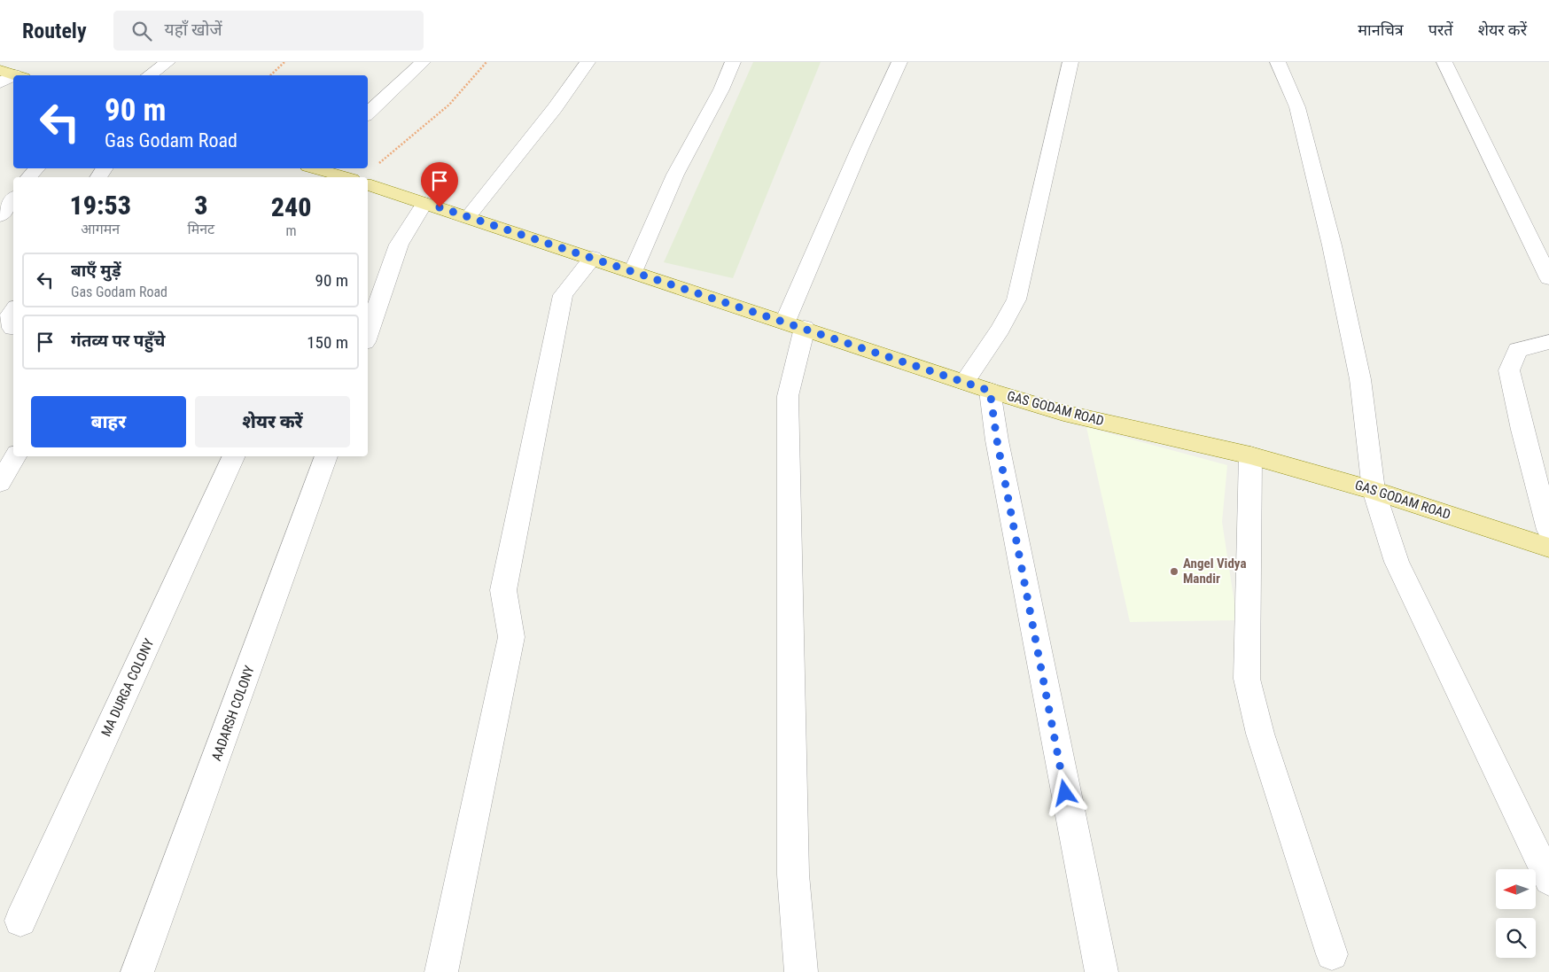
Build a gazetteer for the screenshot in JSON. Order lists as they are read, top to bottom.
{
  "streets": {
    "main road": ["GAS GODAM ROAD"],
    "street": ["MA DURGA COLONY", "AADARSH COLONY"]
  },
  "places": ["Angel Vidya Mandir"],
  "north": "left",
  "page": {
    "header": "Routely",
    "search": "यहाँ खोजें",
    "nav": ["मानचित्र", "परतें", "शेयर करें"],
    "turn": ["90 m", "Gas Godam Road"],
    "eta": [
      "19:53",
      "आगमन",
      "3",
      "मिनट",
      "240",
      "m"
    ],
    "list": [
      {
        "name": "बाएँ मुड़ें",
        "note": "Gas Godam Road",
        "value": "90 m"
      },
      {
        "name": "गंतव्य पर पहुँचे",
        "value": "150 m"
      }
    ],
    "buttons": ["बाहर", "शेयर करें"]
  }
}
